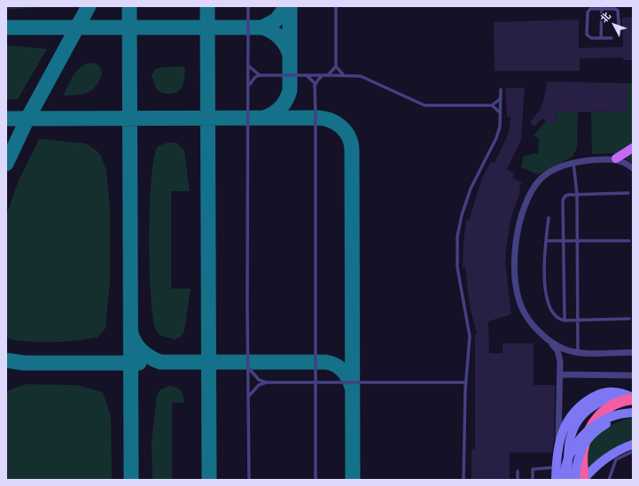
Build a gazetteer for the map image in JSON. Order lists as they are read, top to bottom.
{
  "north": "top left"
}
